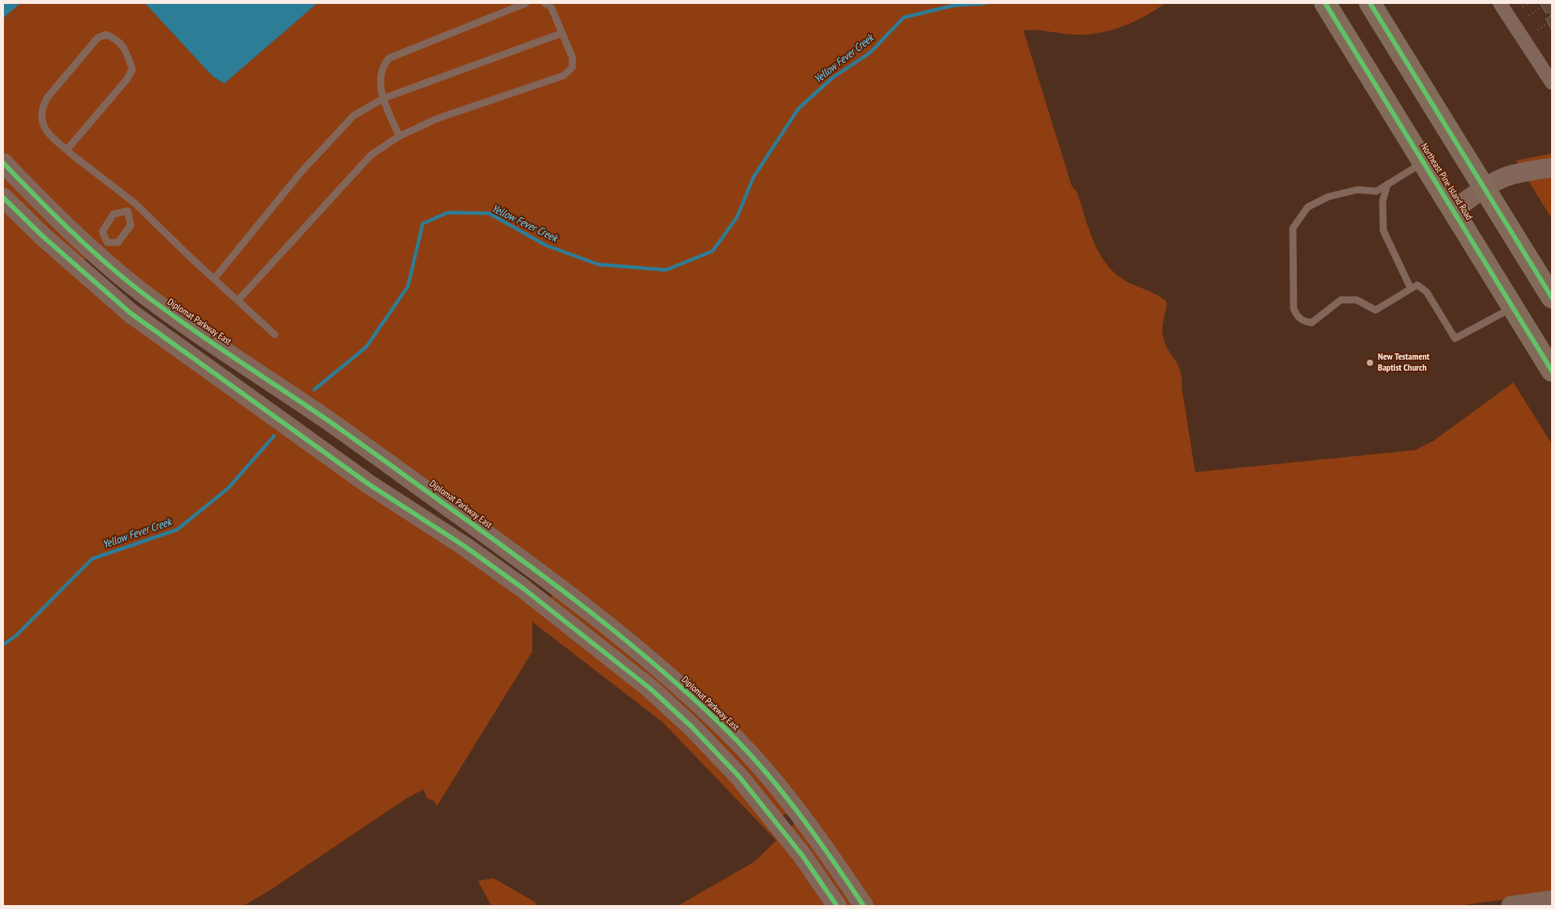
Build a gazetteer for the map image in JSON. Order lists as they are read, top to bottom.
{
  "streets": {
    "main road": ["Northeast Pine Island Road", "Diplomat Parkway East"]
  },
  "water": ["Yellow Fever Creek"],
  "places": ["New Testament Baptist Church"]
}
